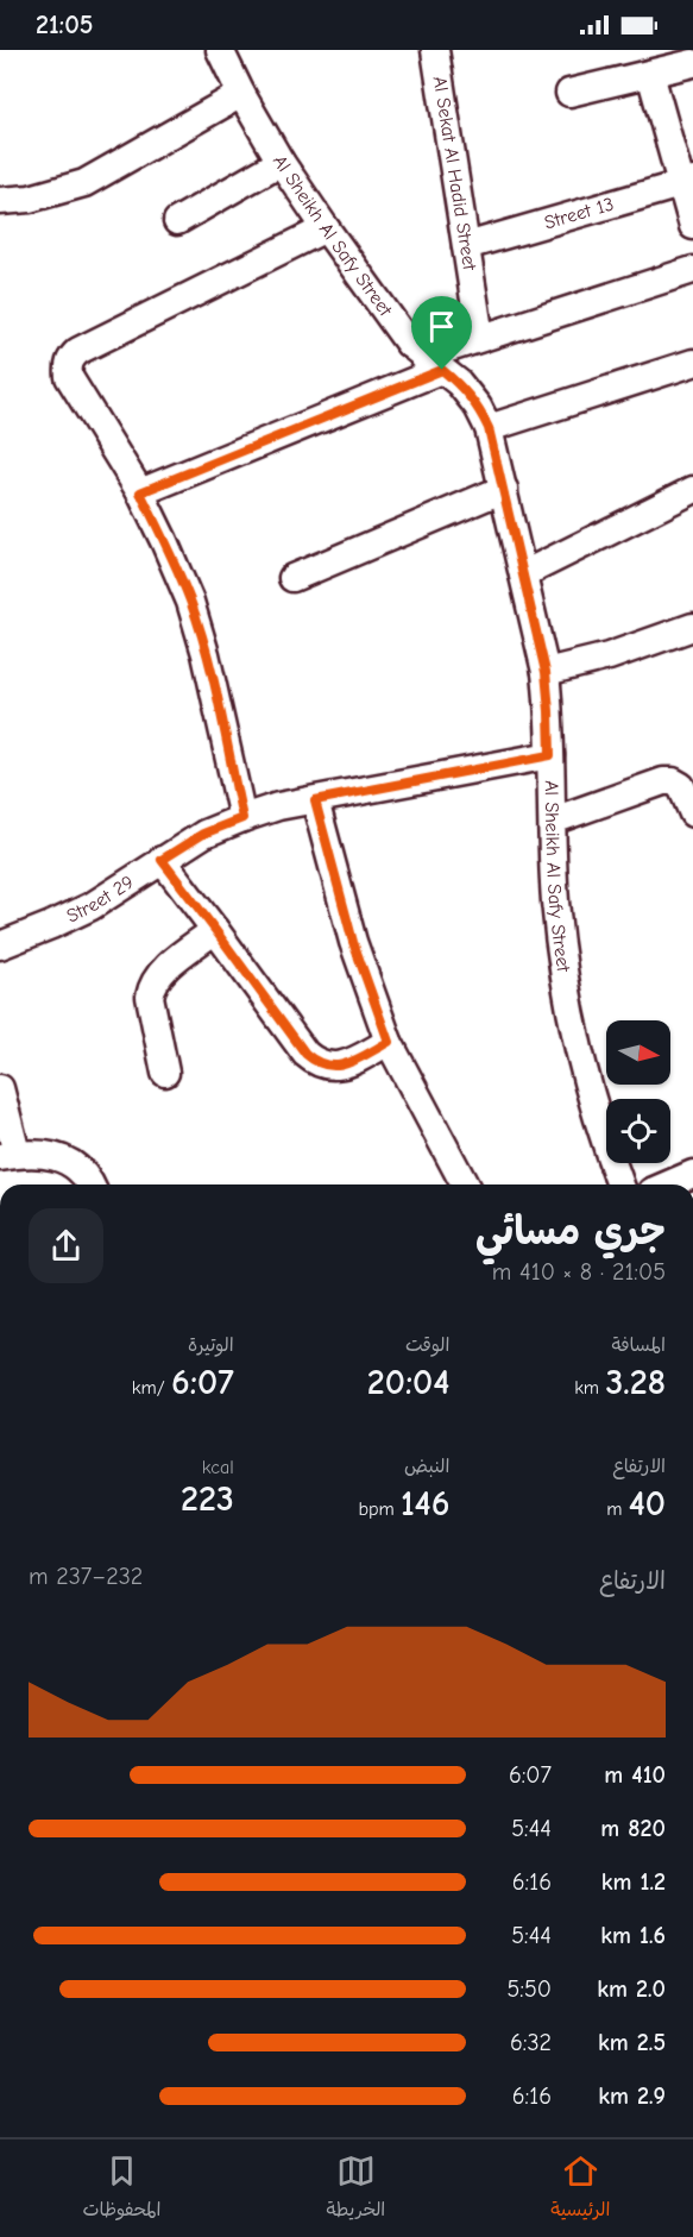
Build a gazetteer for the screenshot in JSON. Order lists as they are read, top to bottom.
{
  "streets": {
    "street": [
      "Al Sekat Al Hadid Street",
      "Street 13",
      "Al Sheikh Al Safy Street",
      "Street 29"
    ]
  },
  "crossings": [
    ["Al Sekat Al Hadid Street", "Street 13"],
    ["Al Sheikh Al Safy Street", "Street 29"]
  ],
  "north": "right",
  "page": {
    "status": "21:05",
    "heading": ["جري مسائي", "21:05 · 8 × 410 m"],
    "stats": [
      ["المسافة", "3.28 km"],
      ["الوقت", "20:04"],
      ["الوتيرة", "6:07 /km"],
      ["الارتفاع", "40 m"],
      ["النبض", "146 bpm"],
      ["kcal", "223"]
    ],
    "chart": ["الارتفاع", "232–237 m"],
    "list": [
      {
        "name": "410 m",
        "note": "6:07"
      },
      {
        "name": "820 m",
        "note": "5:44"
      },
      {
        "name": "1.2 km",
        "note": "6:16"
      },
      {
        "name": "1.6 km",
        "note": "5:44"
      },
      {
        "name": "2.0 km",
        "note": "5:50"
      },
      {
        "name": "2.5 km",
        "note": "6:32"
      },
      {
        "name": "2.9 km",
        "note": "6:16"
      }
    ],
    "tabs": ["الرئيسية", "الخريطة", "المحفوظات"]
  }
}
